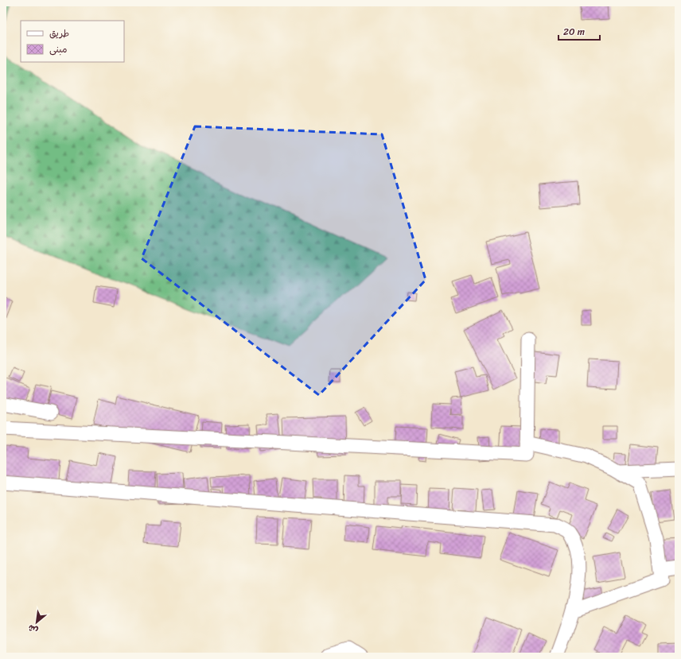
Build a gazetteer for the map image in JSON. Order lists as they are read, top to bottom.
{
  "legend": ["طريق", "مبنى"],
  "scale_bar": "20 m",
  "north": "bottom left"
}
